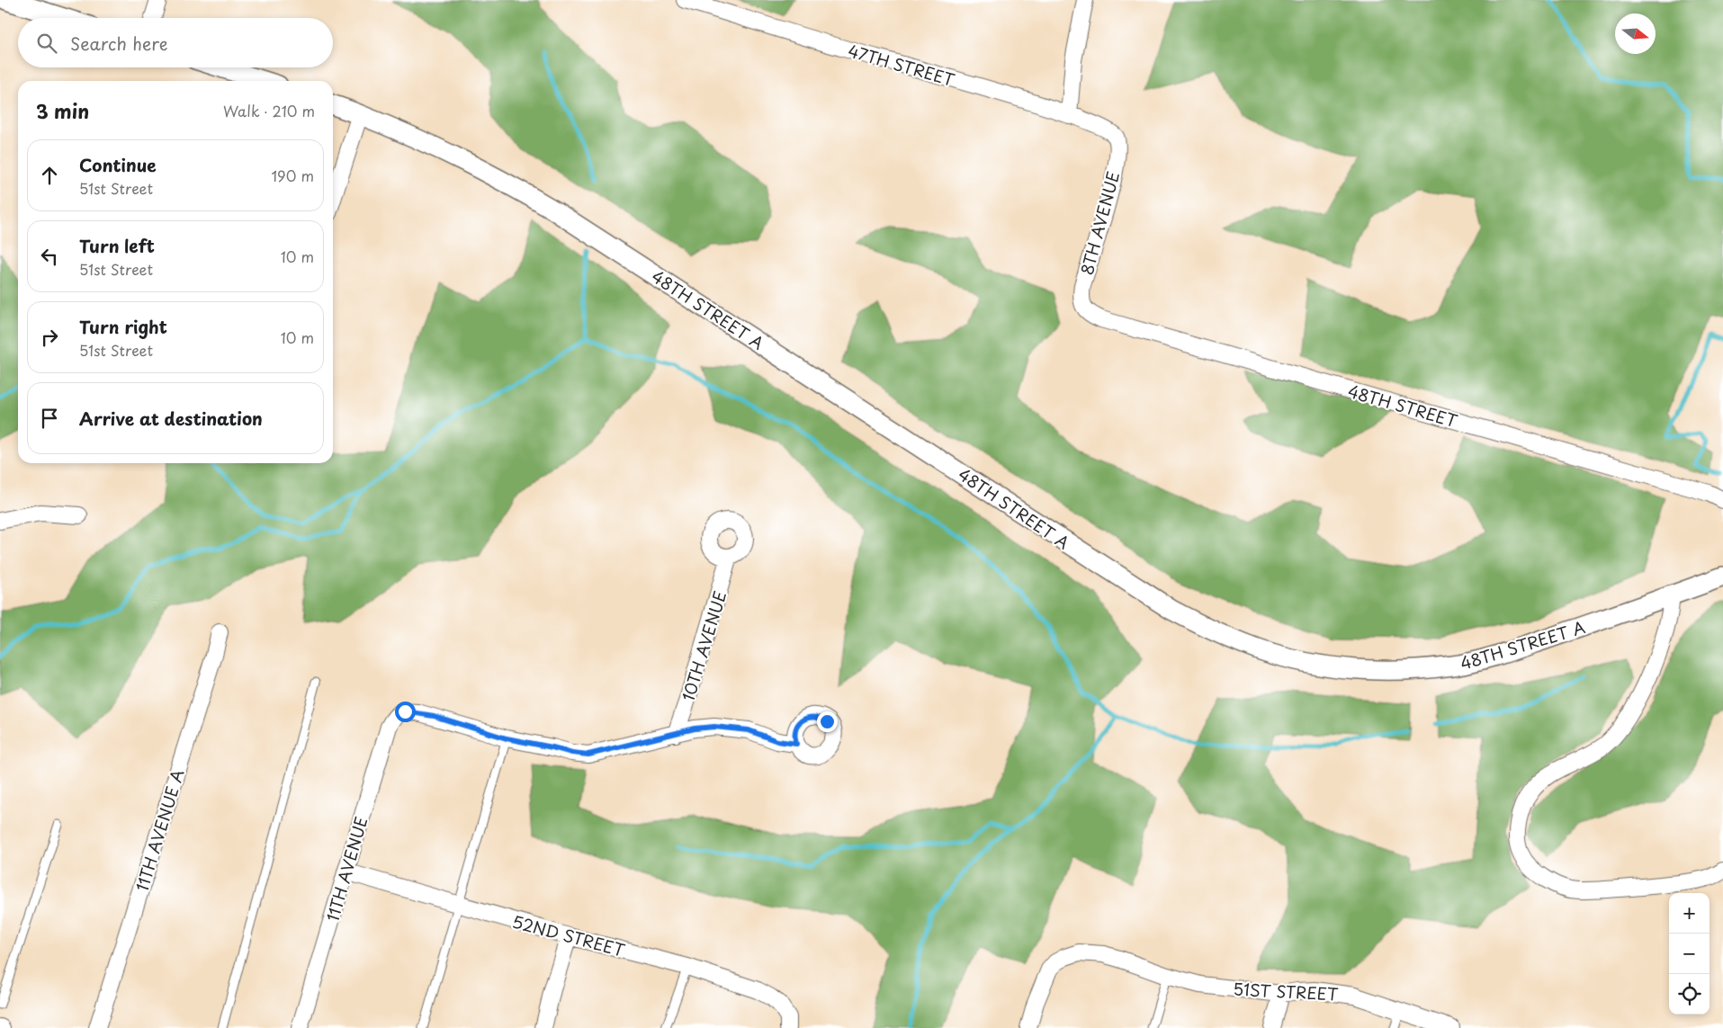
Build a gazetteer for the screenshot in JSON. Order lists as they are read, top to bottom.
{
  "streets": {
    "street": [
      "47TH STREET",
      "8TH AVENUE",
      "48TH STREET A",
      "48TH STREET",
      "10TH AVENUE",
      "11TH AVENUE A",
      "11TH AVENUE",
      "52ND STREET",
      "51ST STREET"
    ]
  },
  "crossings": [
    ["47TH STREET", "8TH AVENUE"],
    ["8TH AVENUE", "48TH STREET"],
    ["11TH AVENUE", "52ND STREET"]
  ],
  "north": "right",
  "page": {
    "search": "Search here",
    "heading": ["3 min", "Walk · 210 m"],
    "list": [
      ["Continue", "51st Street", "190 m"],
      ["Turn left", "51st Street", "10 m"],
      ["Turn right", "51st Street", "10 m"],
      "Arrive at destination"
    ],
    "map_buttons": ["+", "−"]
  }
}
